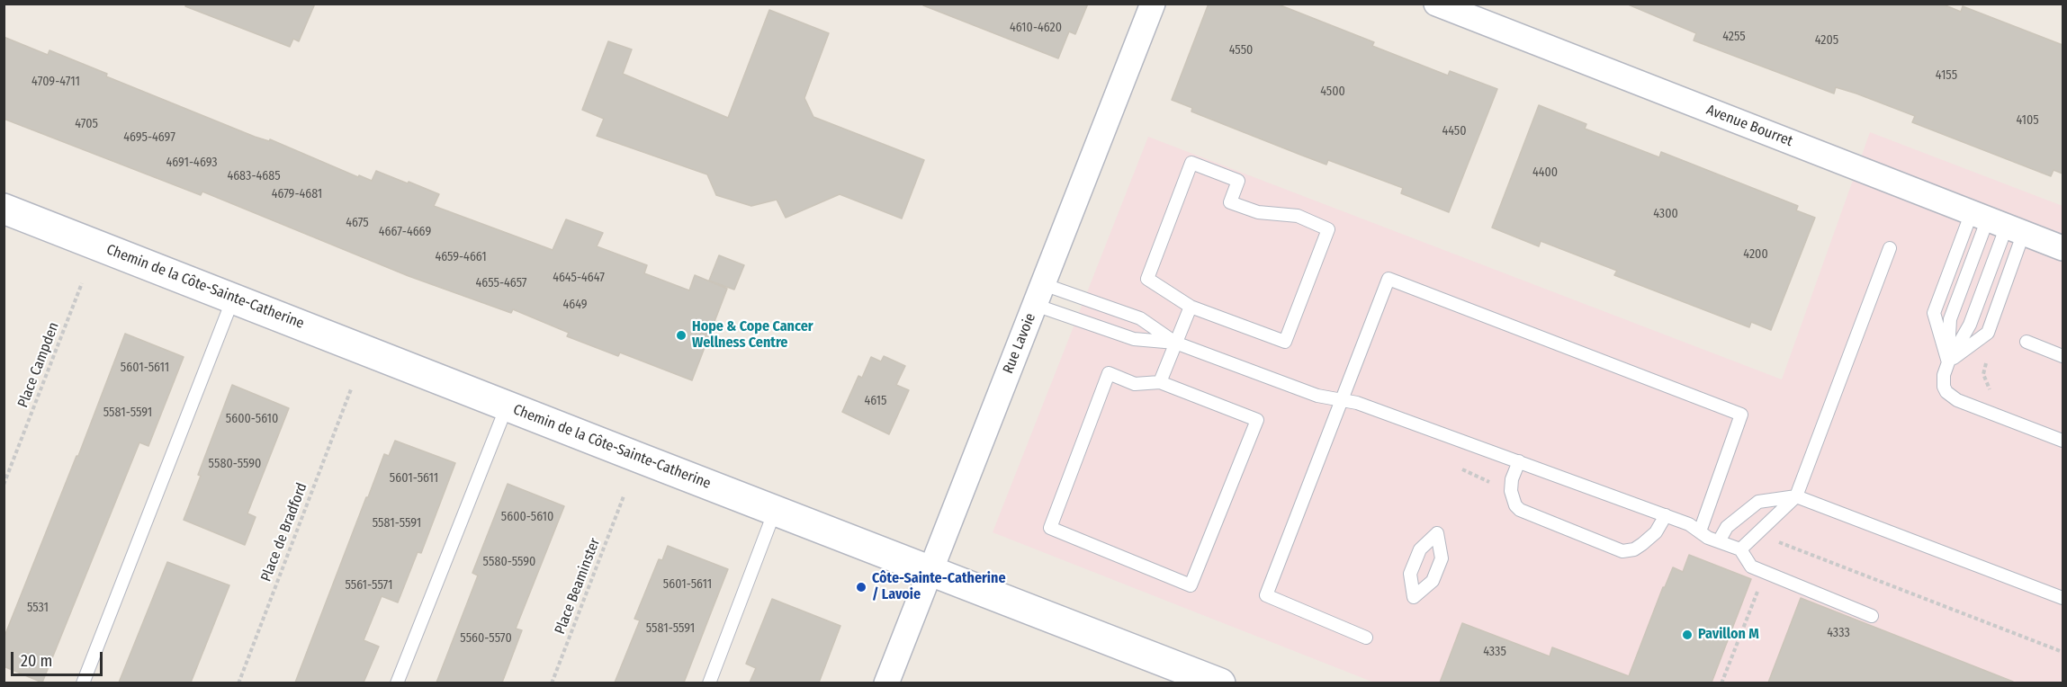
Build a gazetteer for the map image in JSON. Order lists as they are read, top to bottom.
{
  "streets": {
    "main road": ["Chemin de la Côte-Sainte-Catherine"],
    "street": ["Avenue Bourret", "Rue Lavoie"],
    "path": ["Place Campden", "Place de Bradford", "Place Beaminster"]
  },
  "crossings": [
    ["Chemin de la Côte-Sainte-Catherine", "Rue Lavoie"]
  ],
  "places": ["Hope & Cope Cancer Wellness Centre", "Côte-Sainte-Catherine / Lavoie", "Pavillon M"],
  "house_numbers": [
    "4610-4620",
    "4255",
    "4205",
    "4550",
    "4155",
    "4709-4711",
    "4500",
    "4105",
    "4705",
    "4450",
    "4695-4697",
    "4691-4693",
    "4400",
    "4683-4685",
    "4679-4681",
    "4300",
    "4675",
    "4667-4669",
    "4200",
    "4659-4661",
    "4645-4647",
    "4655-4657",
    "4649",
    "5601-5611",
    "4615",
    "5581-5591",
    "5600-5610",
    "5580-5590",
    "5601-5611",
    "5600-5610",
    "5581-5591",
    "5580-5590",
    "5601-5611",
    "5561-5571",
    "5531",
    "5581-5591",
    "4333",
    "5560-5570",
    "4335"
  ],
  "scale_bar": "20 m"
}
